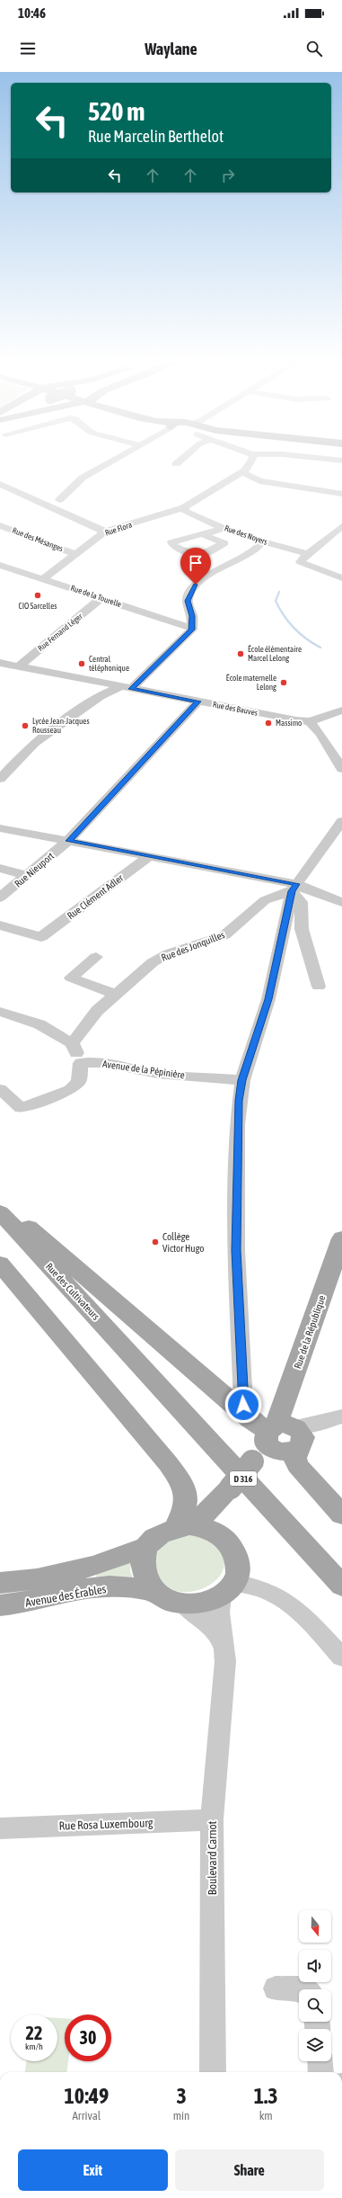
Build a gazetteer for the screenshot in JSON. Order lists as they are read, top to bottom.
{
  "streets": {
    "main road": [
      "Rue des Cultivateurs",
      "Rue de la République",
      "D 316",
      "Avenue des Érables"
    ],
    "street": [
      "Rue Flora",
      "Rue des Noyers",
      "Rue des Mésanges",
      "Rue de la Tourelle",
      "Rue Fernand Léger",
      "Rue des Bauves",
      "Rue Nieuport",
      "Rue Clément Adler",
      "Rue des Jonquilles",
      "Avenue de la Pépinière",
      "Rue Rosa Luxembourg",
      "Boulevard Carnot"
    ]
  },
  "crossings": [
    ["Rue Flora", "Rue des Noyers"],
    ["Rue Flora", "Rue des Mésanges"],
    ["Rue Flora", "Rue de la Tourelle"],
    ["Rue de la Tourelle", "Rue Fernand Léger"],
    ["Rue Fernand Léger", "Rue des Bauves"],
    ["Rue des Bauves", "Rue Nieuport"],
    ["Avenue des Érables", "Boulevard Carnot"],
    ["Rue Rosa Luxembourg", "Boulevard Carnot"]
  ],
  "places": [
    "CIO Sarcelles",
    "École élémentaire Marcel Lelong",
    "Central téléphonique",
    "École maternelle Lelong",
    "Massimo",
    "Lycée Jean-Jacques Rousseau",
    "Collège Victor Hugo"
  ],
  "north": "bottom",
  "page": {
    "status": "10:46",
    "header": "Waylane",
    "turn": ["520 m", "Rue Marcelin Berthelot"],
    "speed": "22 km/h",
    "limit": "30",
    "eta": [
      "10:49",
      "Arrival",
      "3",
      "min",
      "1.3",
      "km"
    ],
    "buttons": ["Exit", "Share"]
  }
}
